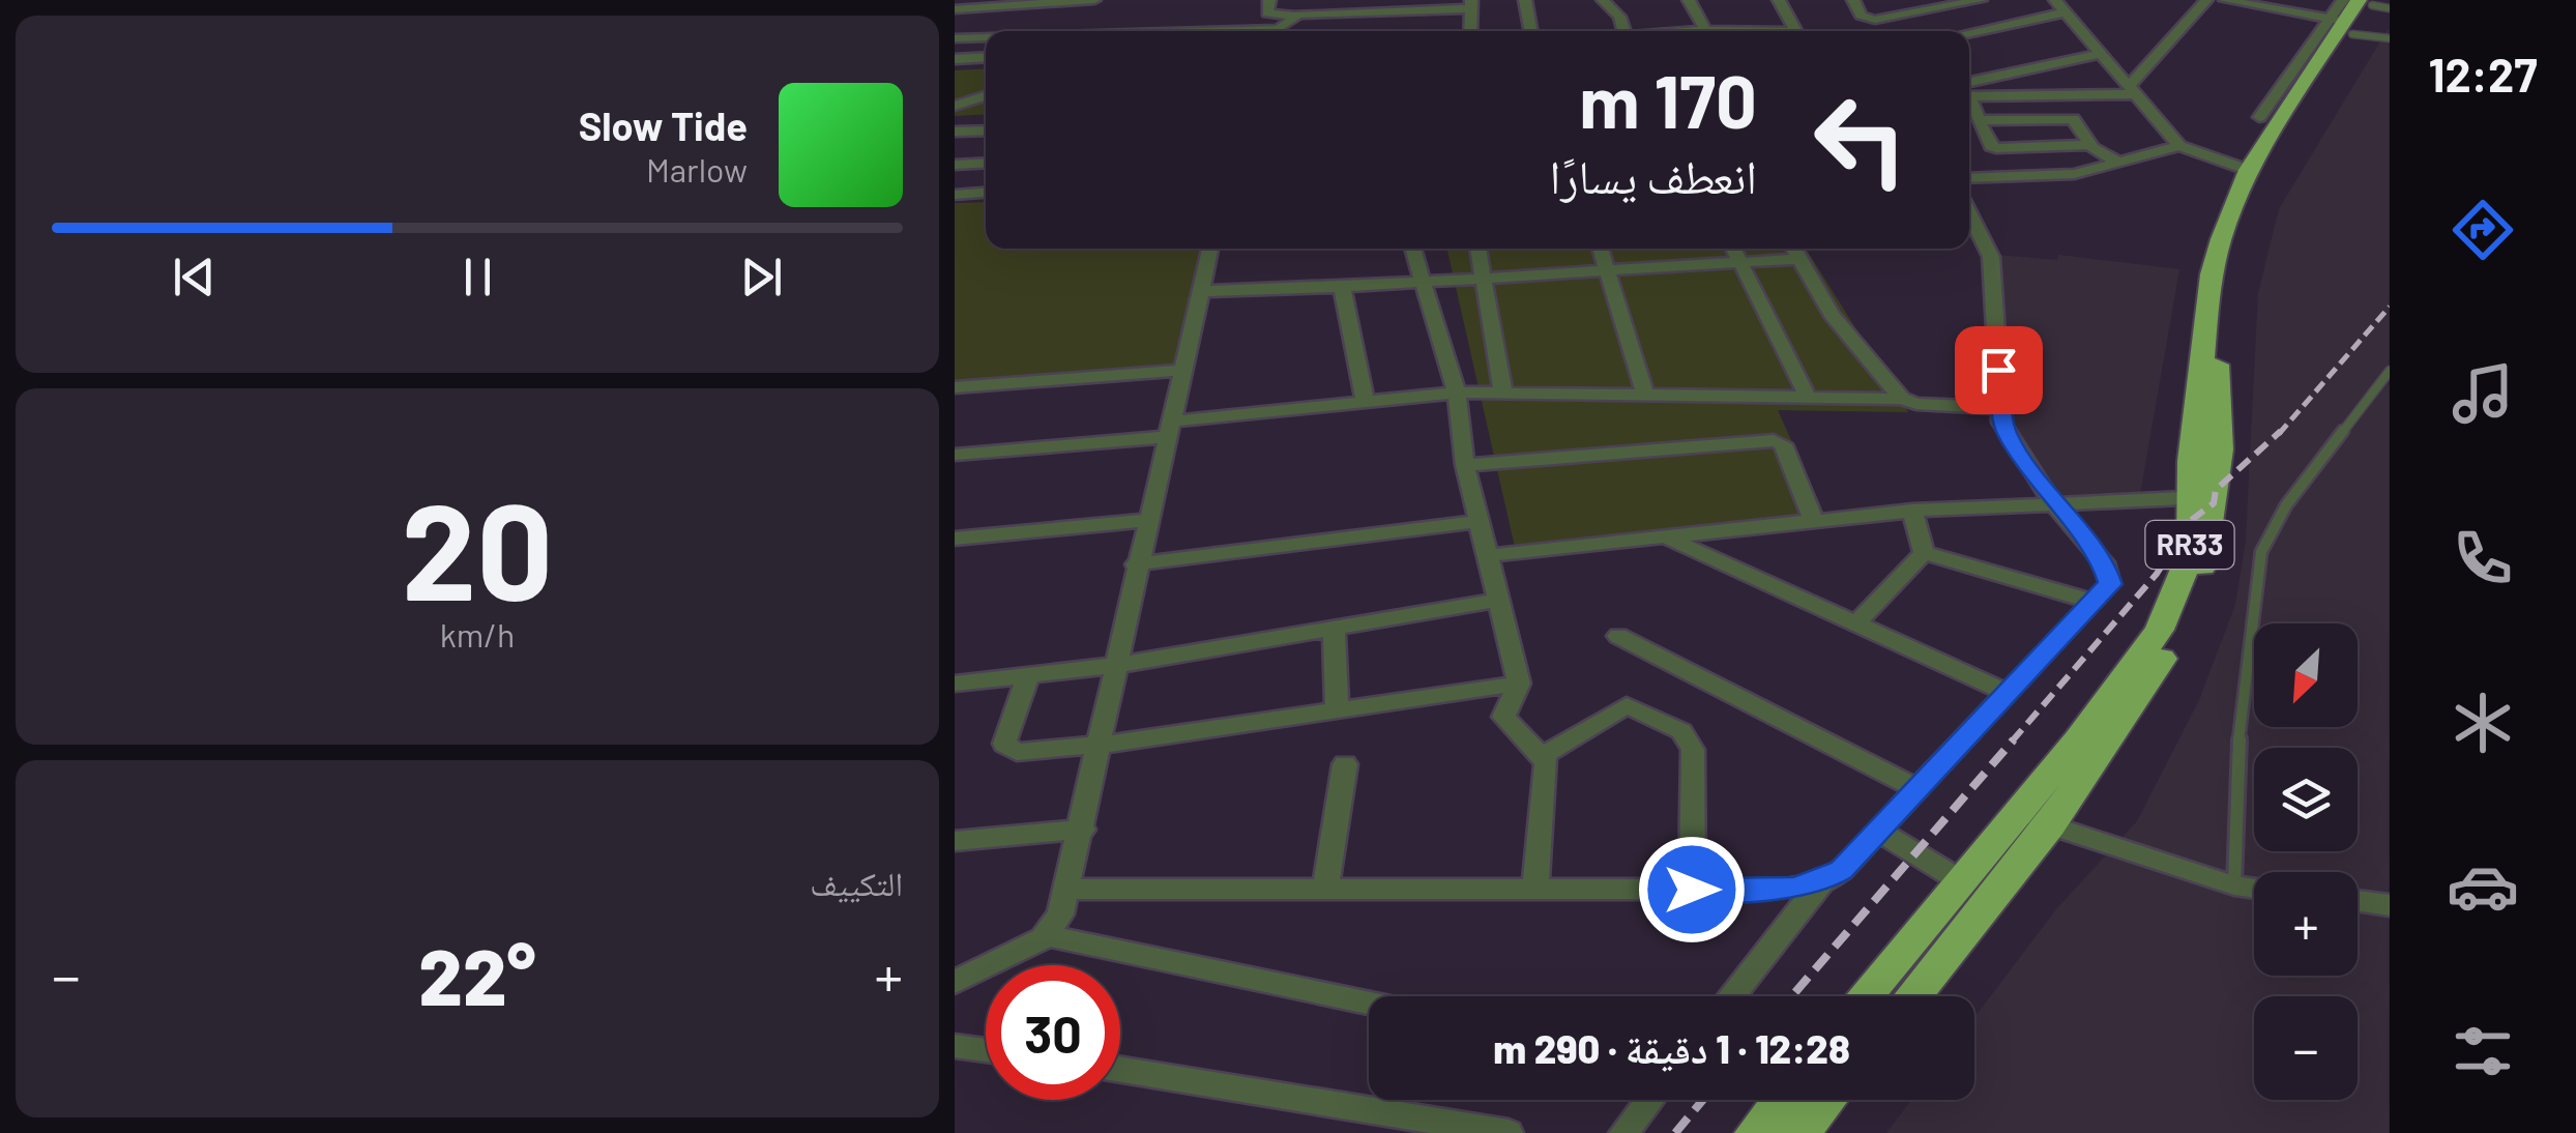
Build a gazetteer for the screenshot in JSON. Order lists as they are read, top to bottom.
{
  "streets": {
    "highway": ["RR33"]
  },
  "north": "bottom left",
  "page": {
    "tabs": "12:27",
    "turn": ["170 m", "انعطف يسارًا"],
    "song": ["Slow Tide", "Marlow"],
    "tile": [
      ["20", "km/h"],
      "التكييف"
    ],
    "map_buttons": ["+", "−"],
    "heat": ["−", "22°", "+"],
    "limit": "30",
    "trip": "12:28 · 1 دقيقة · 290 m"
  }
}
